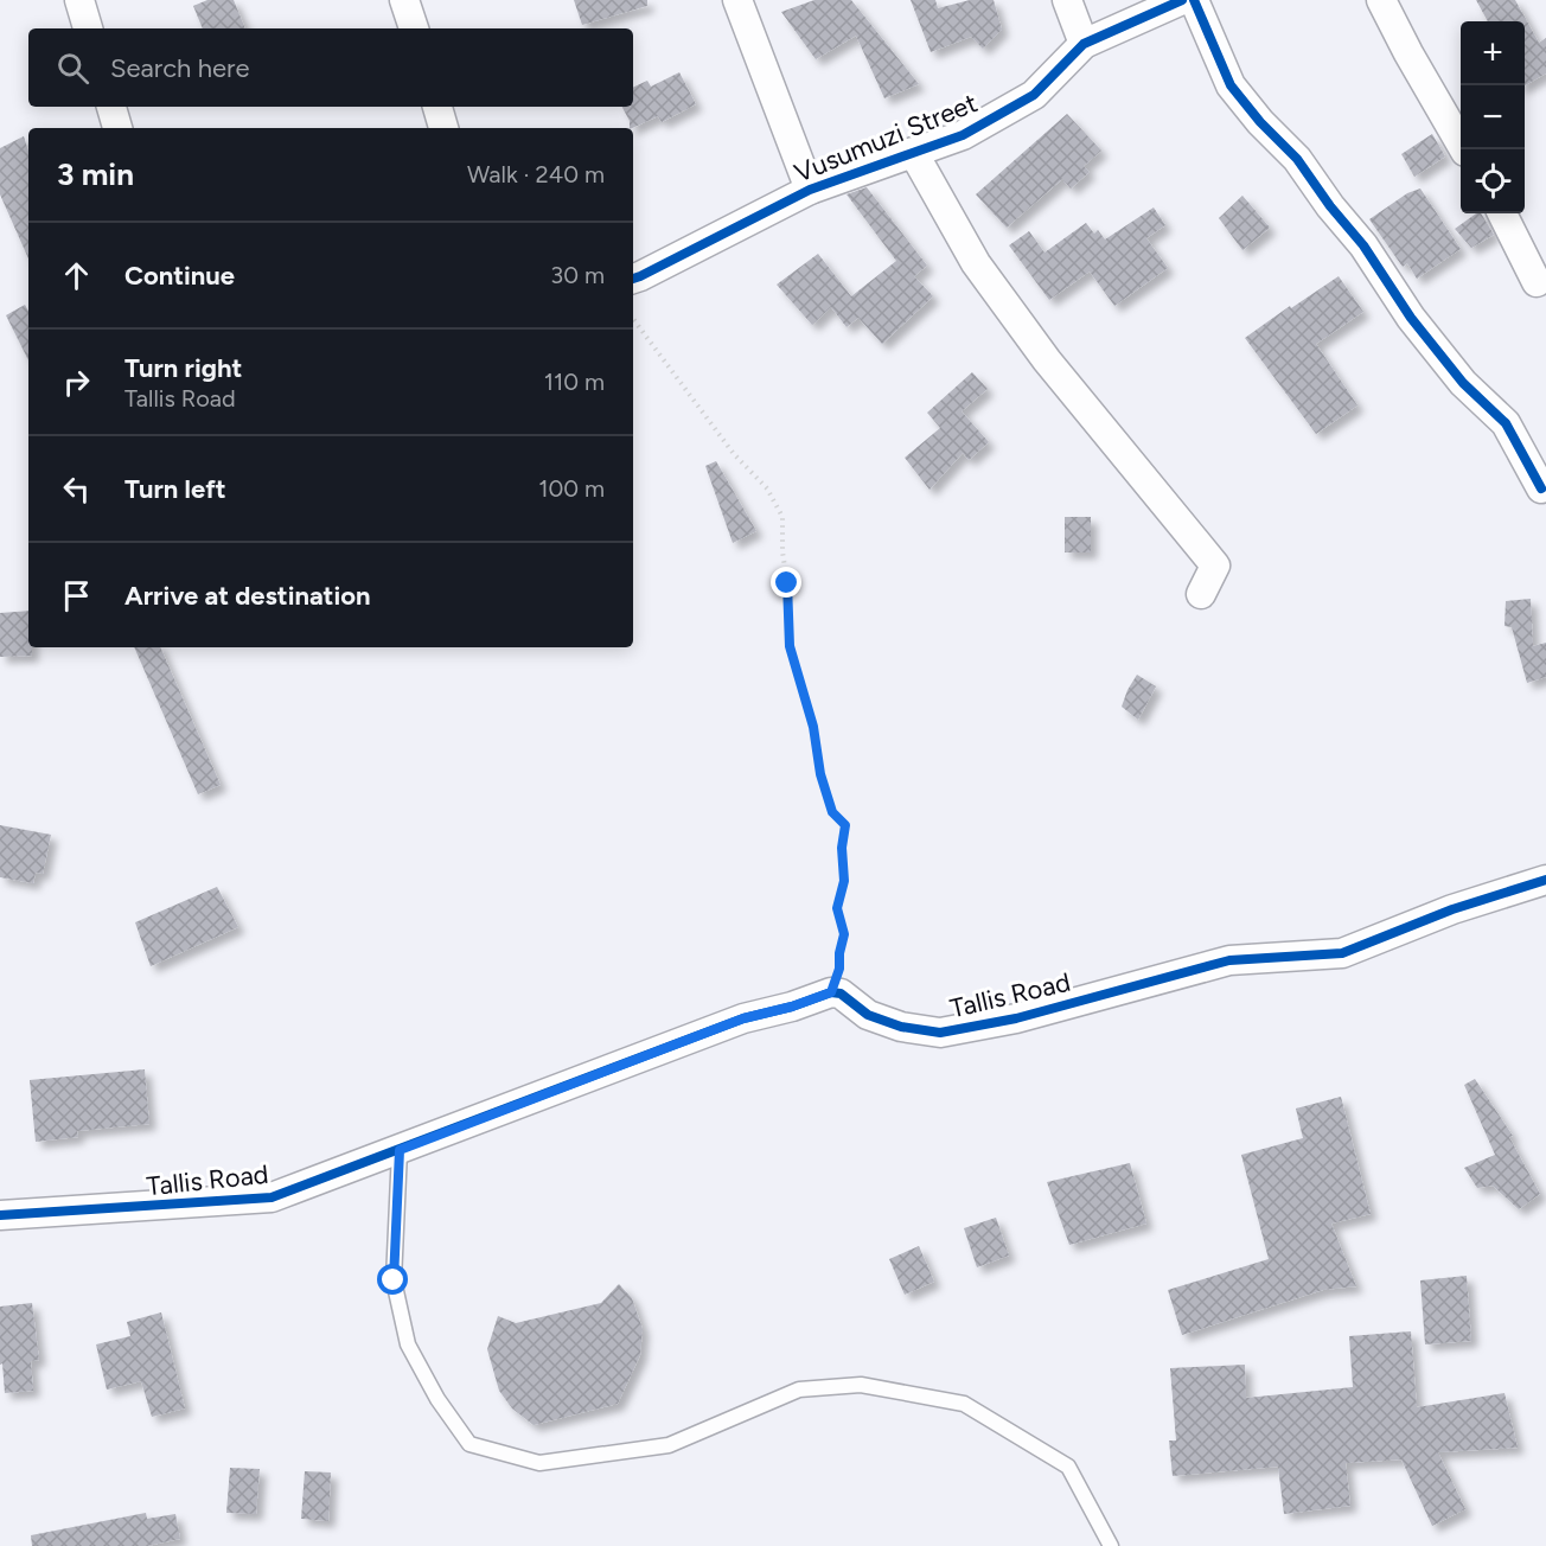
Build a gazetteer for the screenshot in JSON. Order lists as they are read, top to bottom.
{
  "streets": {
    "street": ["Vusumuzi Street", "Tallis Road"]
  },
  "page": {
    "map_buttons": ["+", "−"],
    "search": "Search here",
    "heading": ["3 min", "Walk · 240 m"],
    "list": [
      ["Continue", "30 m"],
      ["Turn right", "Tallis Road", "110 m"],
      ["Turn left", "100 m"],
      "Arrive at destination"
    ]
  }
}
